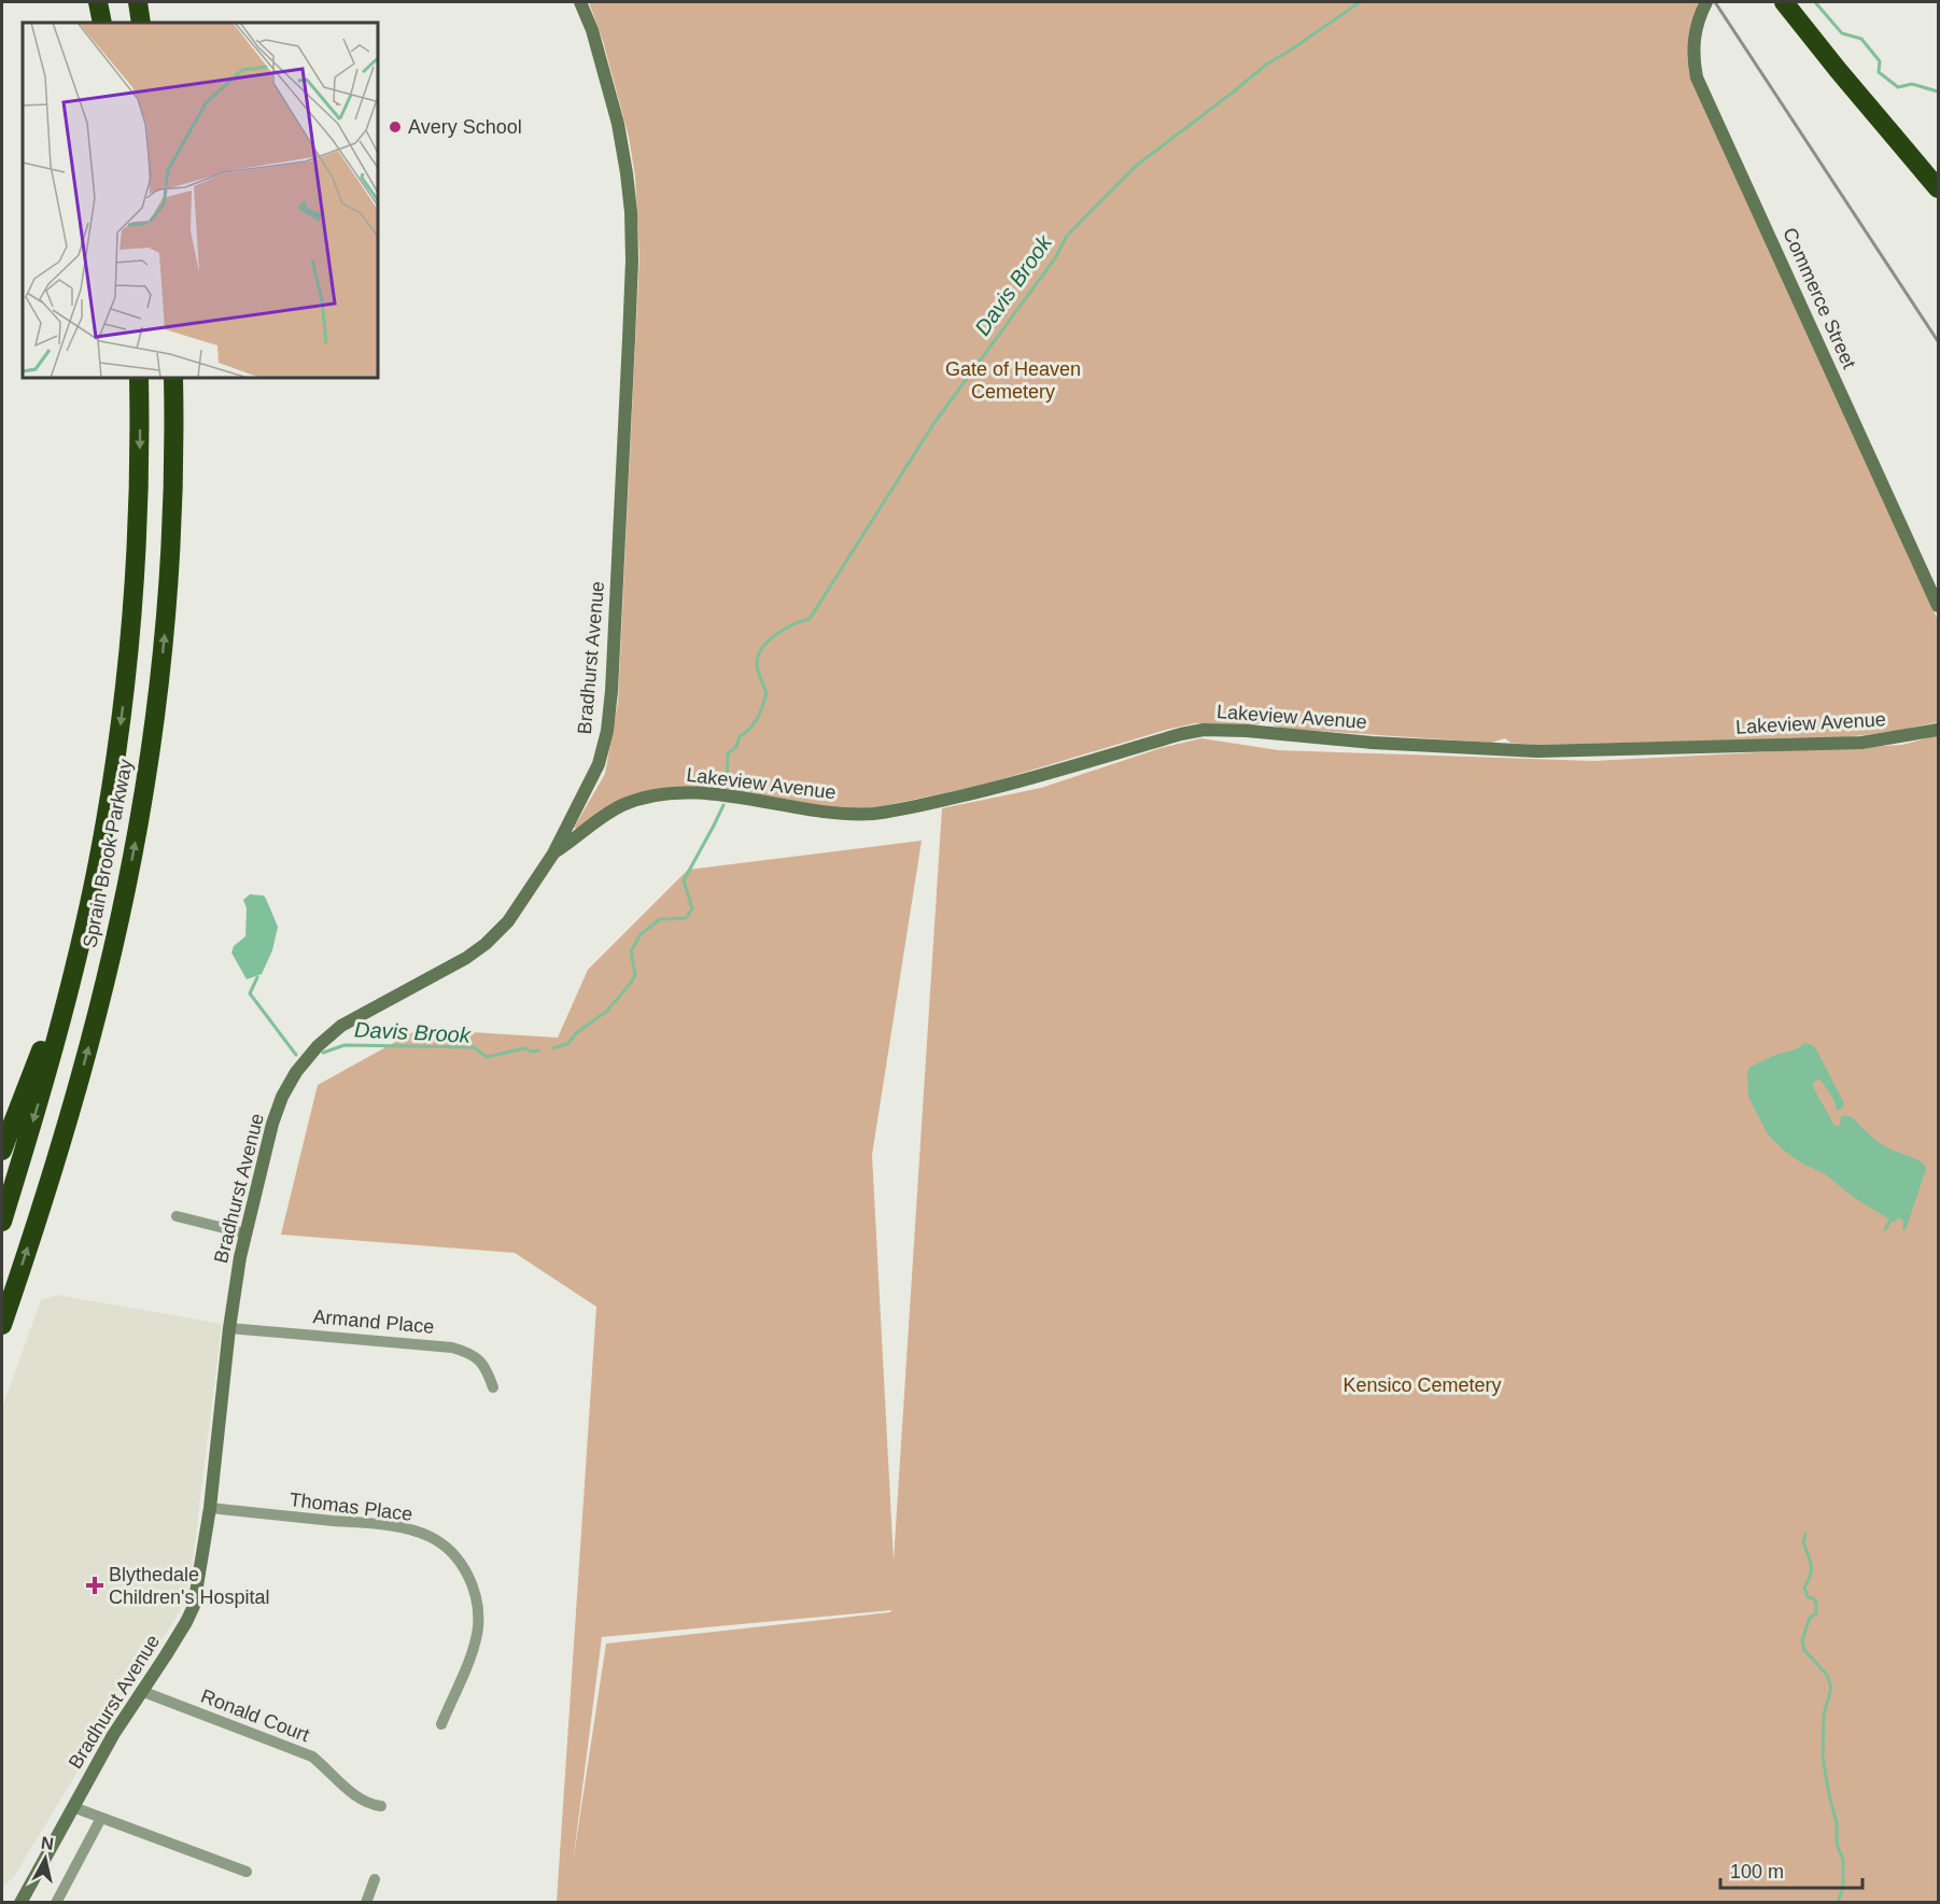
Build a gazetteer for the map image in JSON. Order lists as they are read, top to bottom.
{
  "streets": {
    "highway": ["Sprain Brook Parkway"],
    "main road": ["Commerce Street", "Bradhurst Avenue", "Lakeview Avenue"],
    "street": ["Armand Place", "Thomas Place", "Ronald Court"]
  },
  "crossings": [
    ["Bradhurst Avenue", "Lakeview Avenue"],
    ["Bradhurst Avenue", "Armand Place"],
    ["Bradhurst Avenue", "Thomas Place"],
    ["Bradhurst Avenue", "Ronald Court"]
  ],
  "water": ["Davis Brook"],
  "parks": ["Gate of Heaven Cemetery", "Kensico Cemetery"],
  "places": {
    "other": ["Avery School"],
    "health": ["Blythedale Children's Hospital"]
  },
  "scale_bar": "100 m",
  "north": "top"
}
